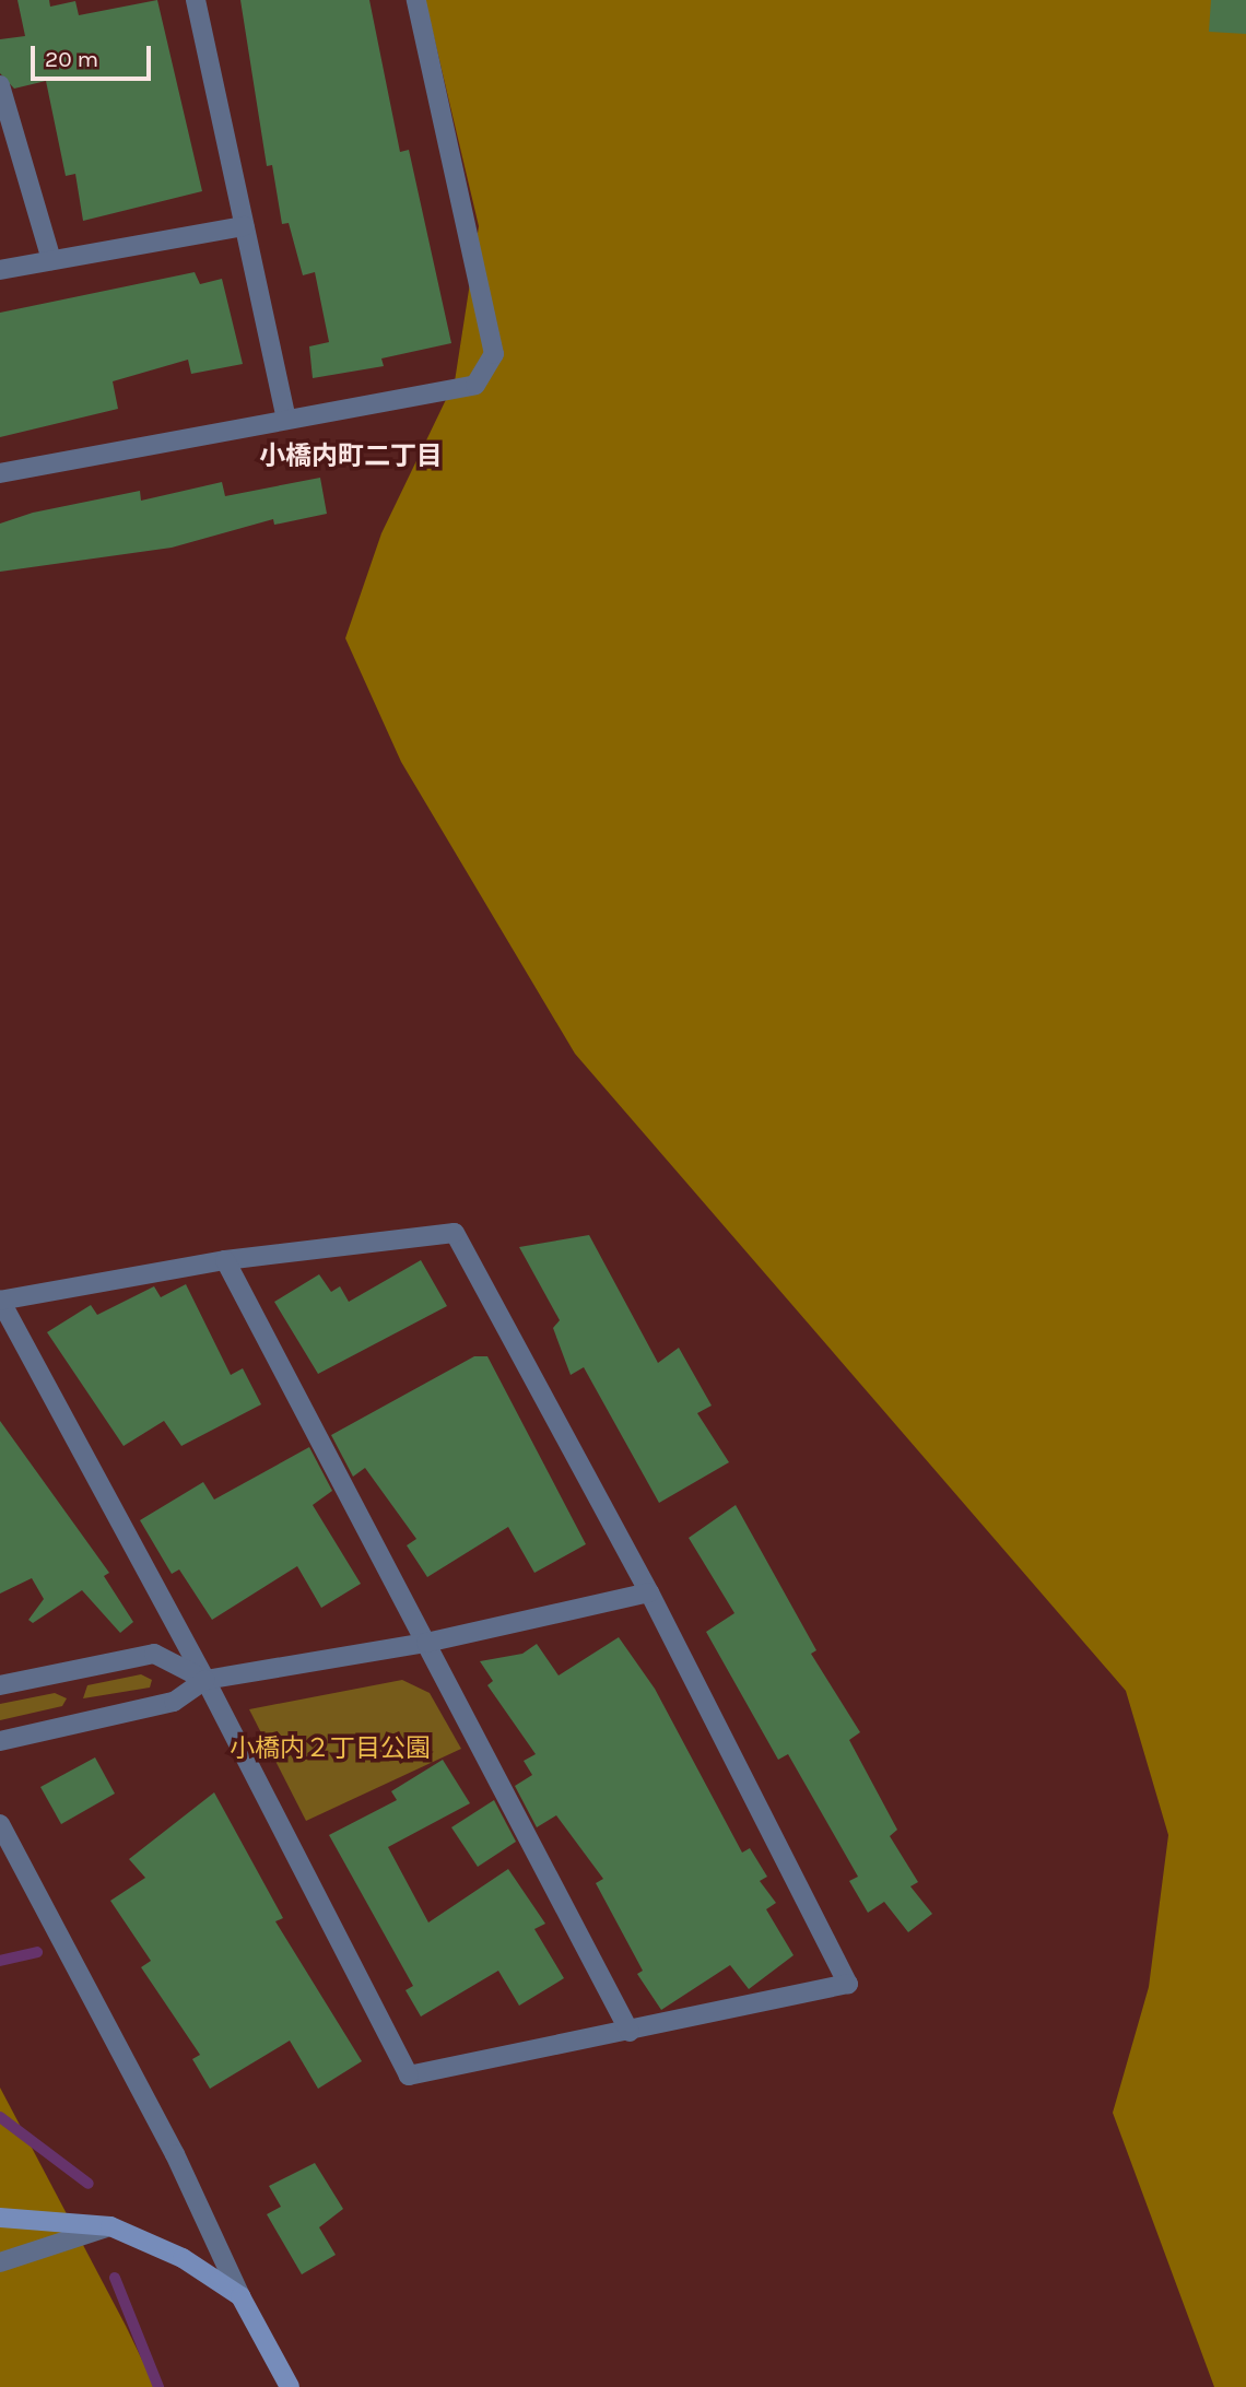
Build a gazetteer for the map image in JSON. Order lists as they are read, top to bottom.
{
  "districts": ["小橋内町二丁目"],
  "parks": ["小橋内２丁目公園"],
  "scale_bar": "20 m"
}
